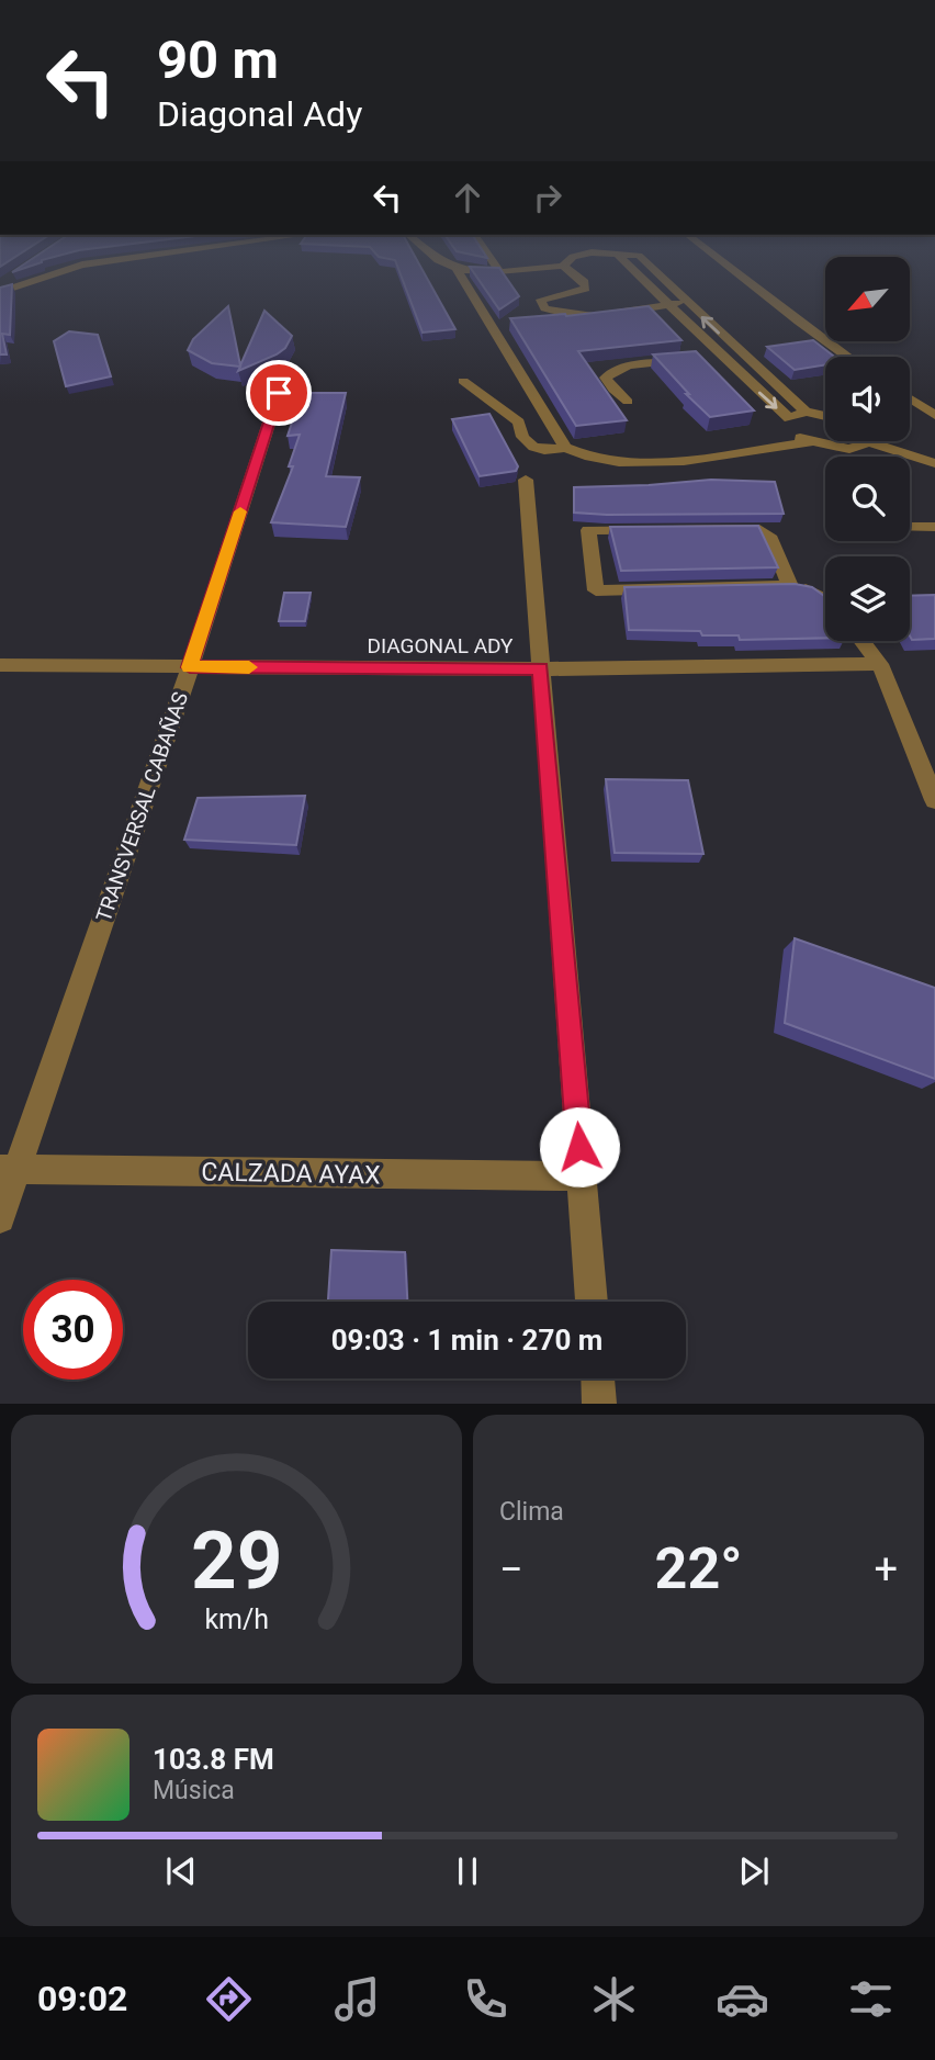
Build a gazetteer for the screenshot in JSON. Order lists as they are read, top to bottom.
{
  "streets": {
    "street": ["DIAGONAL ADY", "TRANSVERSAL CABAÑAS", "CALZADA AYAX"]
  },
  "crossings": [
    ["DIAGONAL ADY", "TRANSVERSAL CABAÑAS"],
    ["TRANSVERSAL CABAÑAS", "CALZADA AYAX"]
  ],
  "north": "bottom left",
  "page": {
    "turn": ["90 m", "Diagonal Ady"],
    "limit": "30",
    "trip": "09:03 · 1 min · 270 m",
    "tile": "Clima",
    "heat": ["−", "22°", "+"],
    "song": ["103.8 FM", "Música"],
    "tabs": "09:02",
    "gauge": ["29", "km/h"]
  }
}
